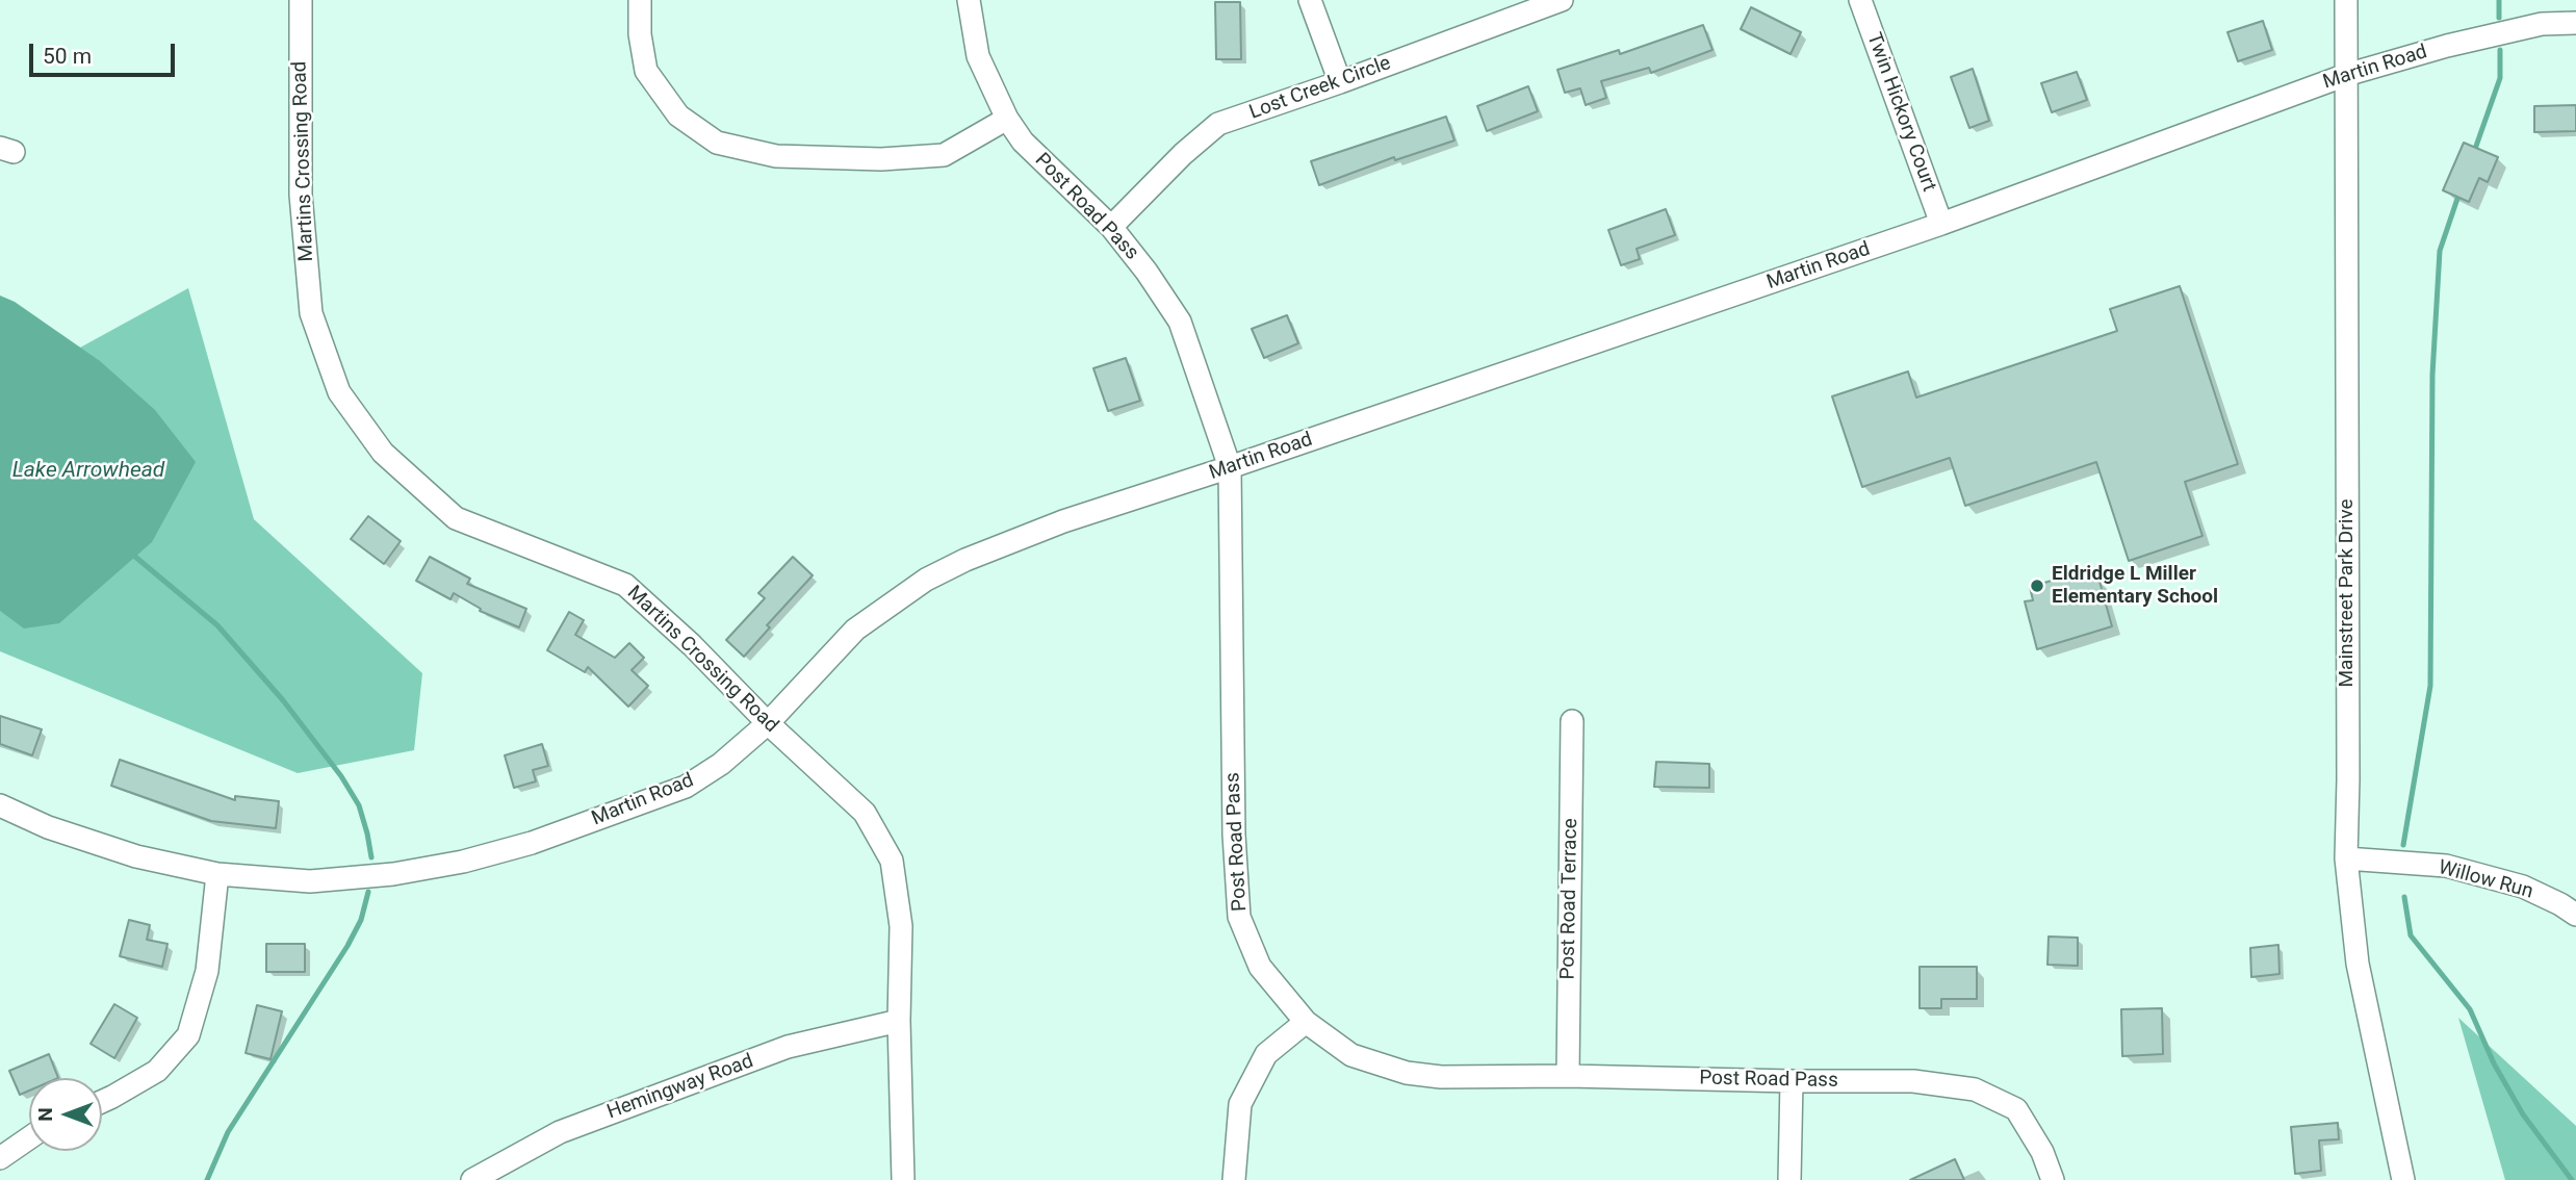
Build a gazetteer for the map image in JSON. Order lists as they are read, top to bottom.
{
  "streets": {
    "street": [
      "Martin Road",
      "Lost Creek Circle",
      "Twin Hickory Court",
      "Martins Crossing Road",
      "Post Road Pass",
      "Mainstreet Park Drive",
      "Willow Run",
      "Post Road Terrace",
      "Hemingway Road"
    ]
  },
  "crossings": [
    ["Martin Road", "Twin Hickory Court"],
    ["Martin Road", "Martins Crossing Road"],
    ["Martin Road", "Post Road Pass"],
    ["Martin Road", "Mainstreet Park Drive"],
    ["Lost Creek Circle", "Post Road Pass"],
    ["Martins Crossing Road", "Hemingway Road"],
    ["Post Road Pass", "Post Road Terrace"],
    ["Mainstreet Park Drive", "Willow Run"]
  ],
  "water": ["Lake Arrowhead"],
  "places": ["Eldridge L Miller Elementary School"],
  "scale_bar": "50 m",
  "north": "left"
}
